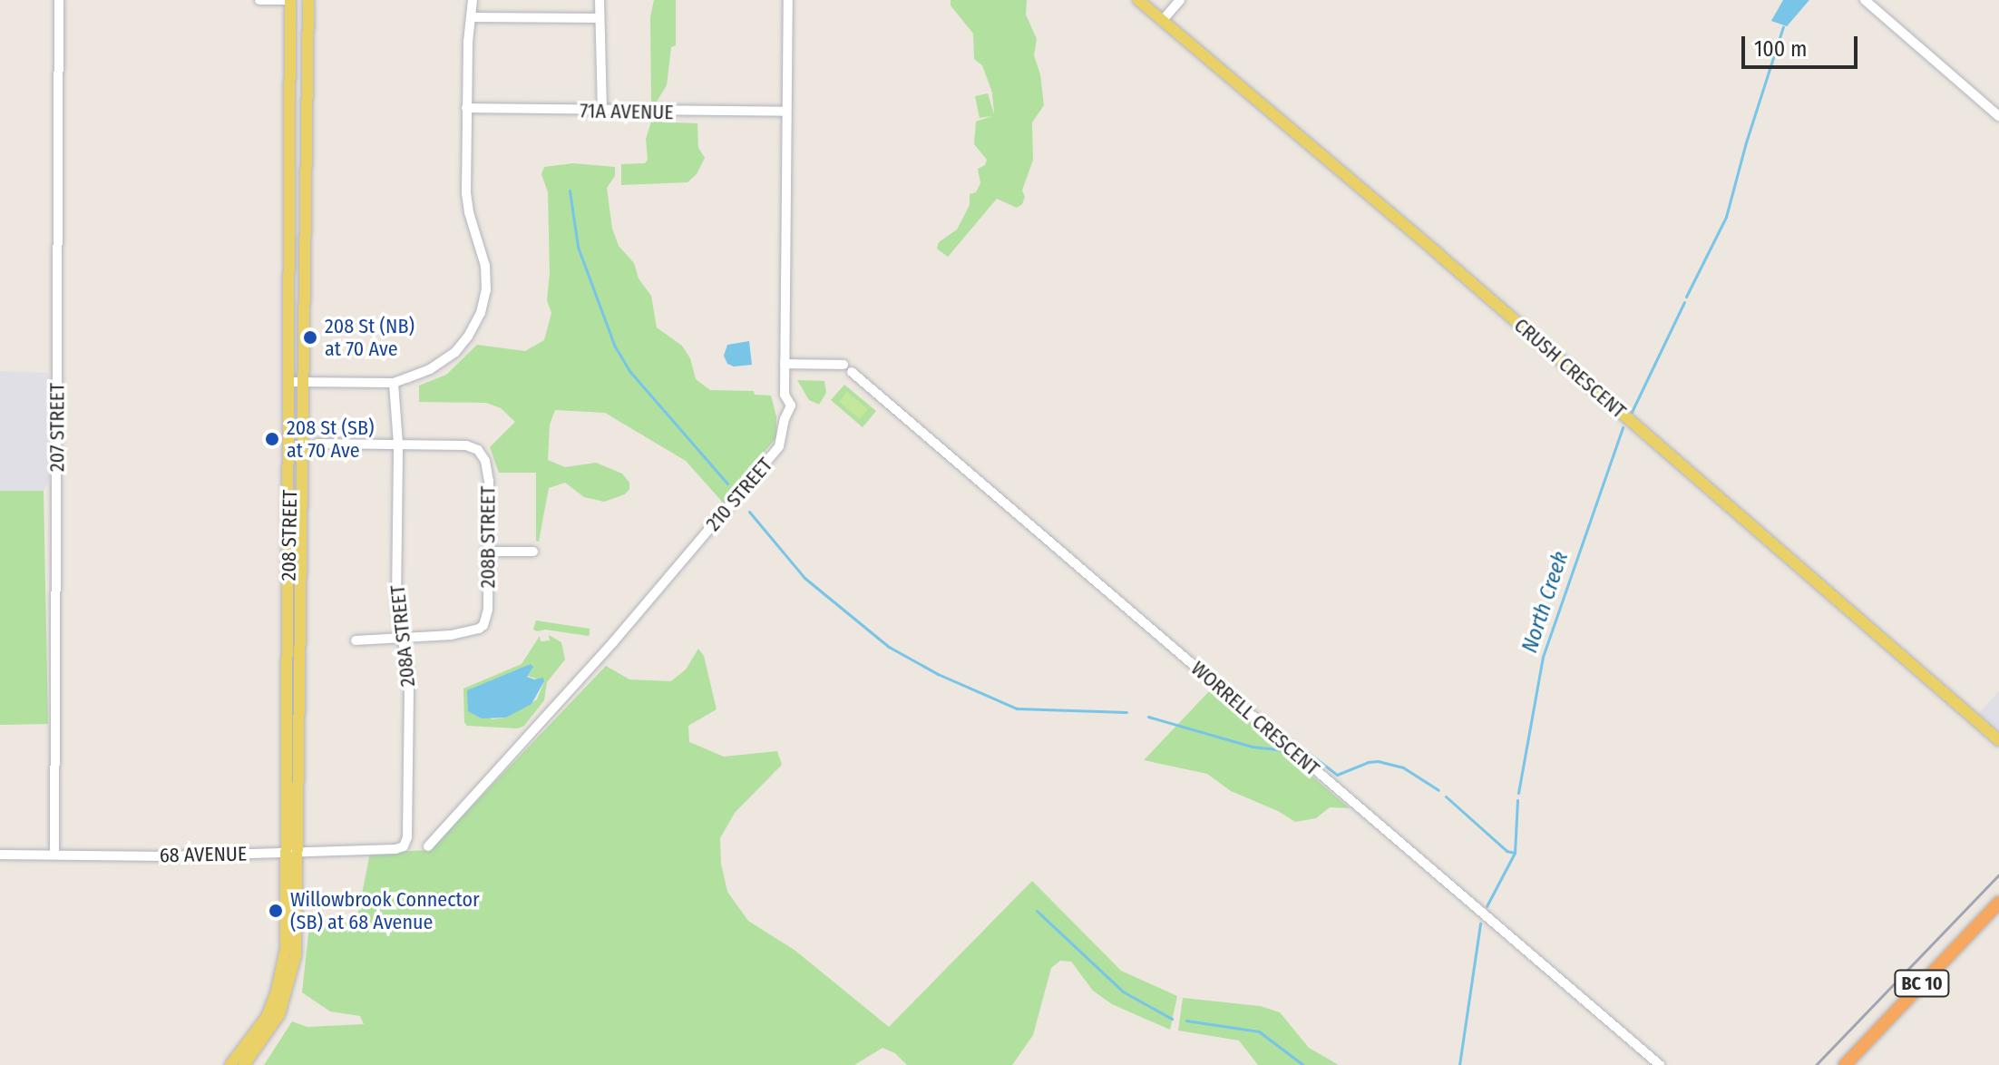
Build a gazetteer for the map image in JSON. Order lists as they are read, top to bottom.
{
  "streets": {
    "highway": ["BC 10"],
    "main road": ["CRUSH CRESCENT", "208 STREET"],
    "street": [
      "71A AVENUE",
      "207 STREET",
      "210 STREET",
      "208B STREET",
      "208A STREET",
      "WORRELL CRESCENT",
      "68 AVENUE"
    ]
  },
  "crossings": [
    ["71A AVENUE", "210 STREET"],
    ["207 STREET", "68 AVENUE"],
    ["208 STREET", "68 AVENUE"],
    ["208B STREET", "208A STREET"],
    ["208A STREET", "68 AVENUE"]
  ],
  "water": ["North Creek"],
  "places": ["208 St (NB) at 70 Ave", "208 St (SB) at 70 Ave", "Willowbrook Connector (SB) at 68 Avenue"],
  "scale_bar": "100 m"
}
